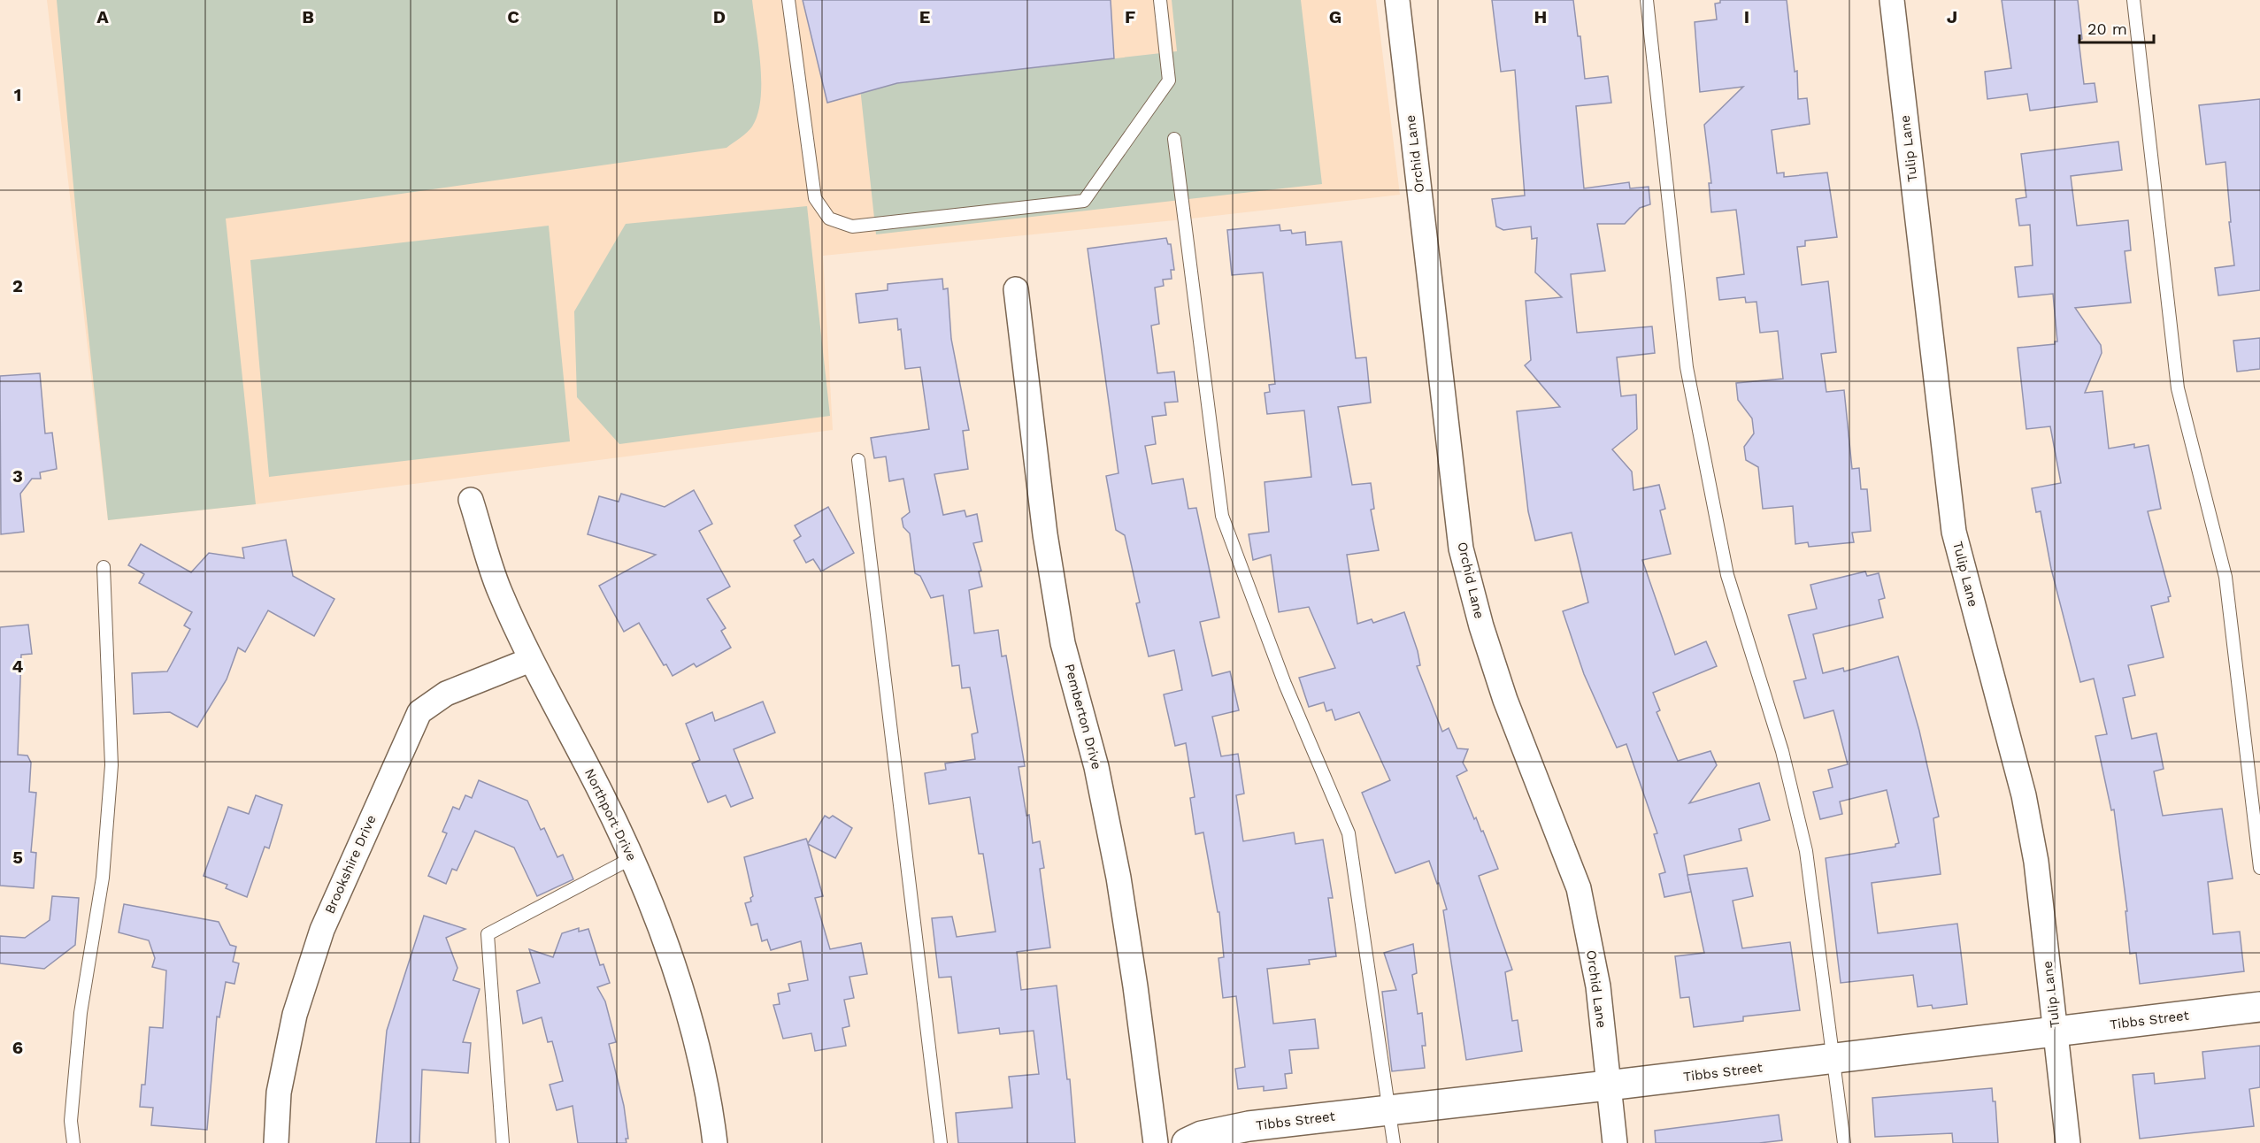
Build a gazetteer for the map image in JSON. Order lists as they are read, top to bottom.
{
  "streets": {
    "street": [
      "Tulip Lane",
      "Orchid Lane",
      "Pemberton Drive",
      "Northport Drive",
      "Brookshire Drive",
      "Tibbs Street"
    ]
  },
  "crossings": [
    ["Tulip Lane", "Tibbs Street"],
    ["Orchid Lane", "Tibbs Street"],
    ["Northport Drive", "Brookshire Drive"]
  ],
  "scale_bar": "20 m",
  "grid": {
    "columns": [
      "A",
      "B",
      "C",
      "D",
      "E",
      "F",
      "G",
      "H",
      "I",
      "J"
    ],
    "rows": [
      "1",
      "2",
      "3",
      "4",
      "5",
      "6"
    ]
  }
}
